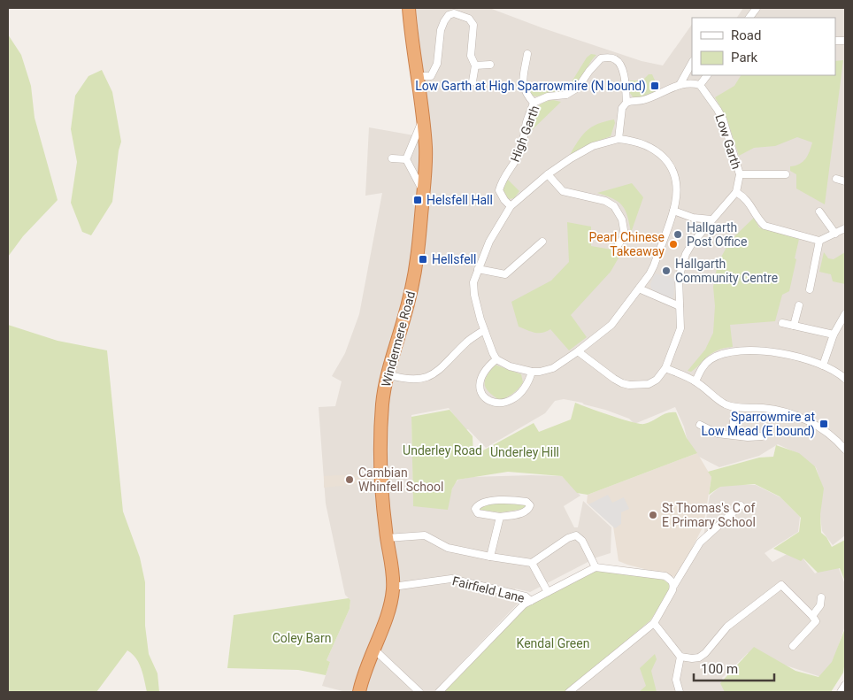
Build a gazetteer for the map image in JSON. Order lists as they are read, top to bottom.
{
  "streets": {
    "highway": ["Windermere Road"],
    "street": ["High Garth", "Low Garth", "Fairfield Lane"]
  },
  "crossings": [
    ["Windermere Road", "Fairfield Lane"]
  ],
  "parks": [
    "Underley Road",
    "Underley Hill",
    "Coley Barn",
    "Kendal Green"
  ],
  "places": {
    "transit": [
      "Low Garth at High Sparrowmire (N bound)",
      "Helsfell Hall",
      "Hellsfell",
      "Sparrowmire at Low Mead (E bound)"
    ],
    "other": [
      "Hallgarth Post Office",
      "Pearl Chinese Takeaway",
      "Hallgarth Community Centre",
      "Cambian Whinfell School",
      "St Thomas's C of E Primary School"
    ]
  },
  "legend": ["Road", "Park"],
  "scale_bar": "100 m"
}
